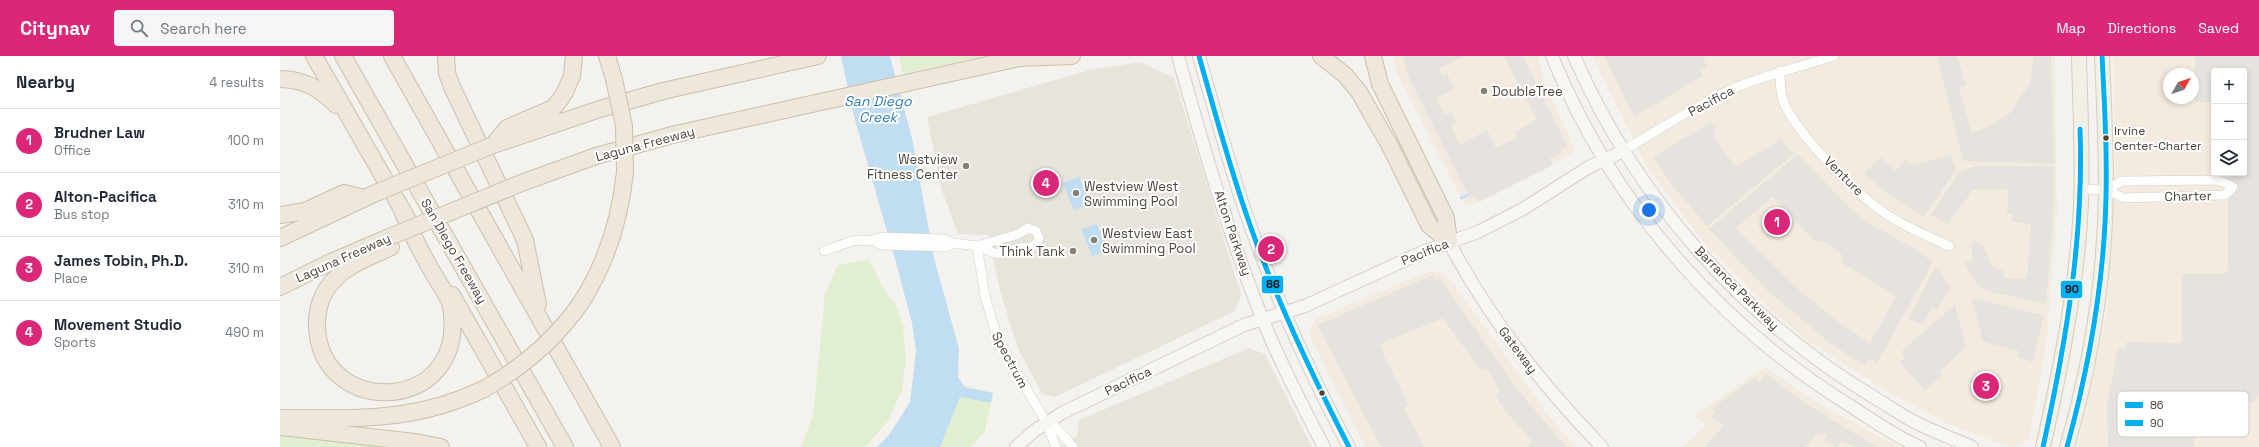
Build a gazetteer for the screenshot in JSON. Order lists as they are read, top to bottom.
{
  "streets": {
    "highway": ["Laguna Freeway", "San Diego Freeway"],
    "main road": [
      "Pacifica",
      "Alton Parkway",
      "Barranca Parkway",
      "Gateway"
    ],
    "street": ["Venture", "Charter", "Spectrum"]
  },
  "crossings": [
    ["Pacifica", "Venture"],
    ["Pacifica", "Alton Parkway"],
    ["Pacifica", "Barranca Parkway"],
    ["Pacifica", "Gateway"],
    ["Pacifica", "Spectrum"]
  ],
  "water": ["San Diego Creek"],
  "places": [
    "DoubleTree",
    "Irvine Center-Charter",
    "Westview Fitness Center",
    "Westview West Swimming Pool",
    "Westview East Swimming Pool",
    "Think Tank"
  ],
  "lines": ["transit line 86", "transit line 90"],
  "legend": ["86", "90"],
  "north": "top right",
  "page": {
    "header": "Citynav",
    "search": "Search here",
    "nav": ["Map", "Directions", "Saved"],
    "heading": ["Nearby", "4 results"],
    "map_buttons": ["+", "−"],
    "list": [
      {
        "mark": "1",
        "name": "Brudner Law",
        "note": "Office",
        "value": "100 m"
      },
      {
        "mark": "2",
        "name": "Alton-Pacifica",
        "note": "Bus stop",
        "value": "310 m"
      },
      {
        "mark": "3",
        "name": "James Tobin, Ph.D.",
        "note": "Place",
        "value": "310 m"
      },
      {
        "mark": "4",
        "name": "Movement Studio",
        "note": "Sports",
        "value": "490 m"
      }
    ],
    "pins": [
      "4",
      "1",
      "2",
      "3"
    ]
  }
}
